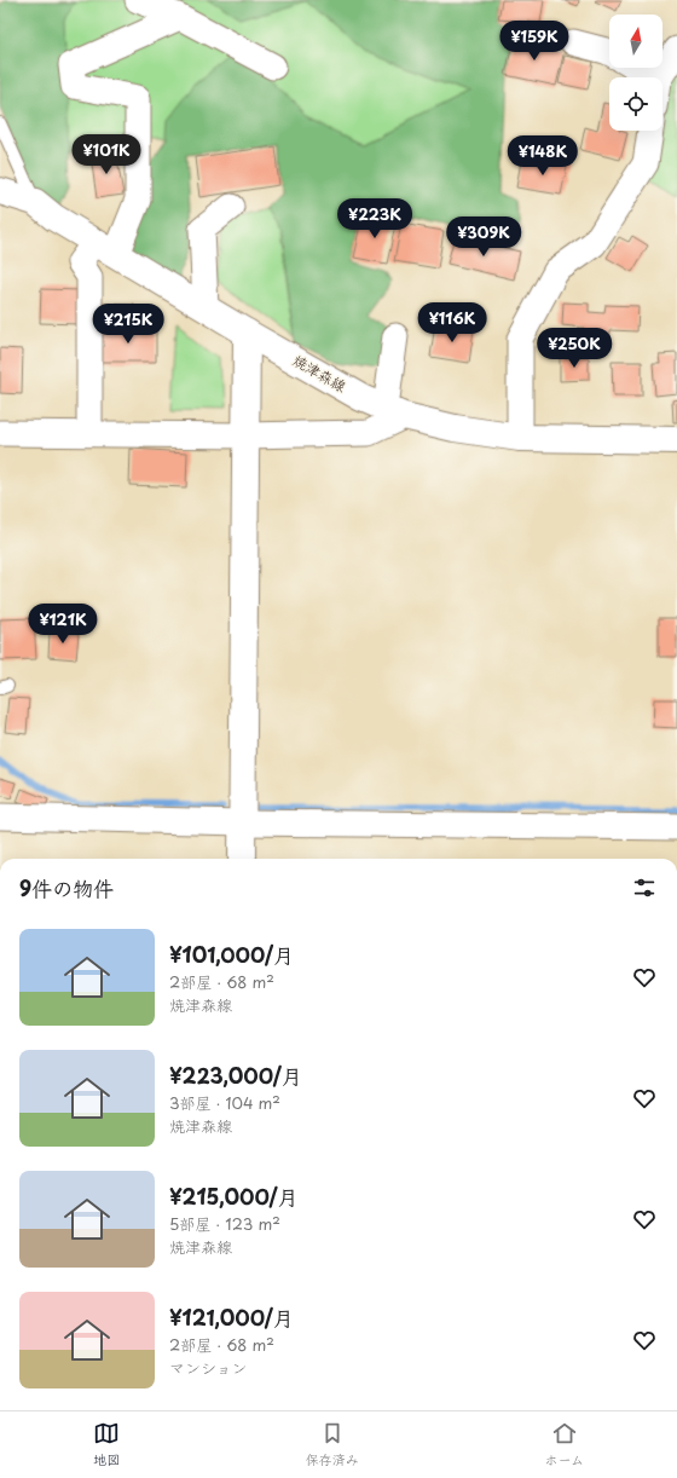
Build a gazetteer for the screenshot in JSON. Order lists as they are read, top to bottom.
{
  "streets": {
    "main road": ["焼津森線"]
  },
  "north": "top",
  "page": {
    "price": [
      "¥159K",
      "¥101K",
      "¥148K",
      "¥223K",
      "¥309K",
      "¥116K",
      "¥215K",
      "¥250K",
      "¥121K"
    ],
    "heading": "9件の物件",
    "list": [
      {
        "name": "¥101,000/月",
        "note": "2部屋 · 68 m² · 焼津森線"
      },
      {
        "name": "¥223,000/月",
        "note": "3部屋 · 104 m² · 焼津森線"
      },
      {
        "name": "¥215,000/月",
        "note": "5部屋 · 123 m² · 焼津森線"
      },
      {
        "name": "¥121,000/月",
        "note": "2部屋 · 68 m² · マンション"
      }
    ],
    "tabs": ["地図", "保存済み", "ホーム"]
  }
}
